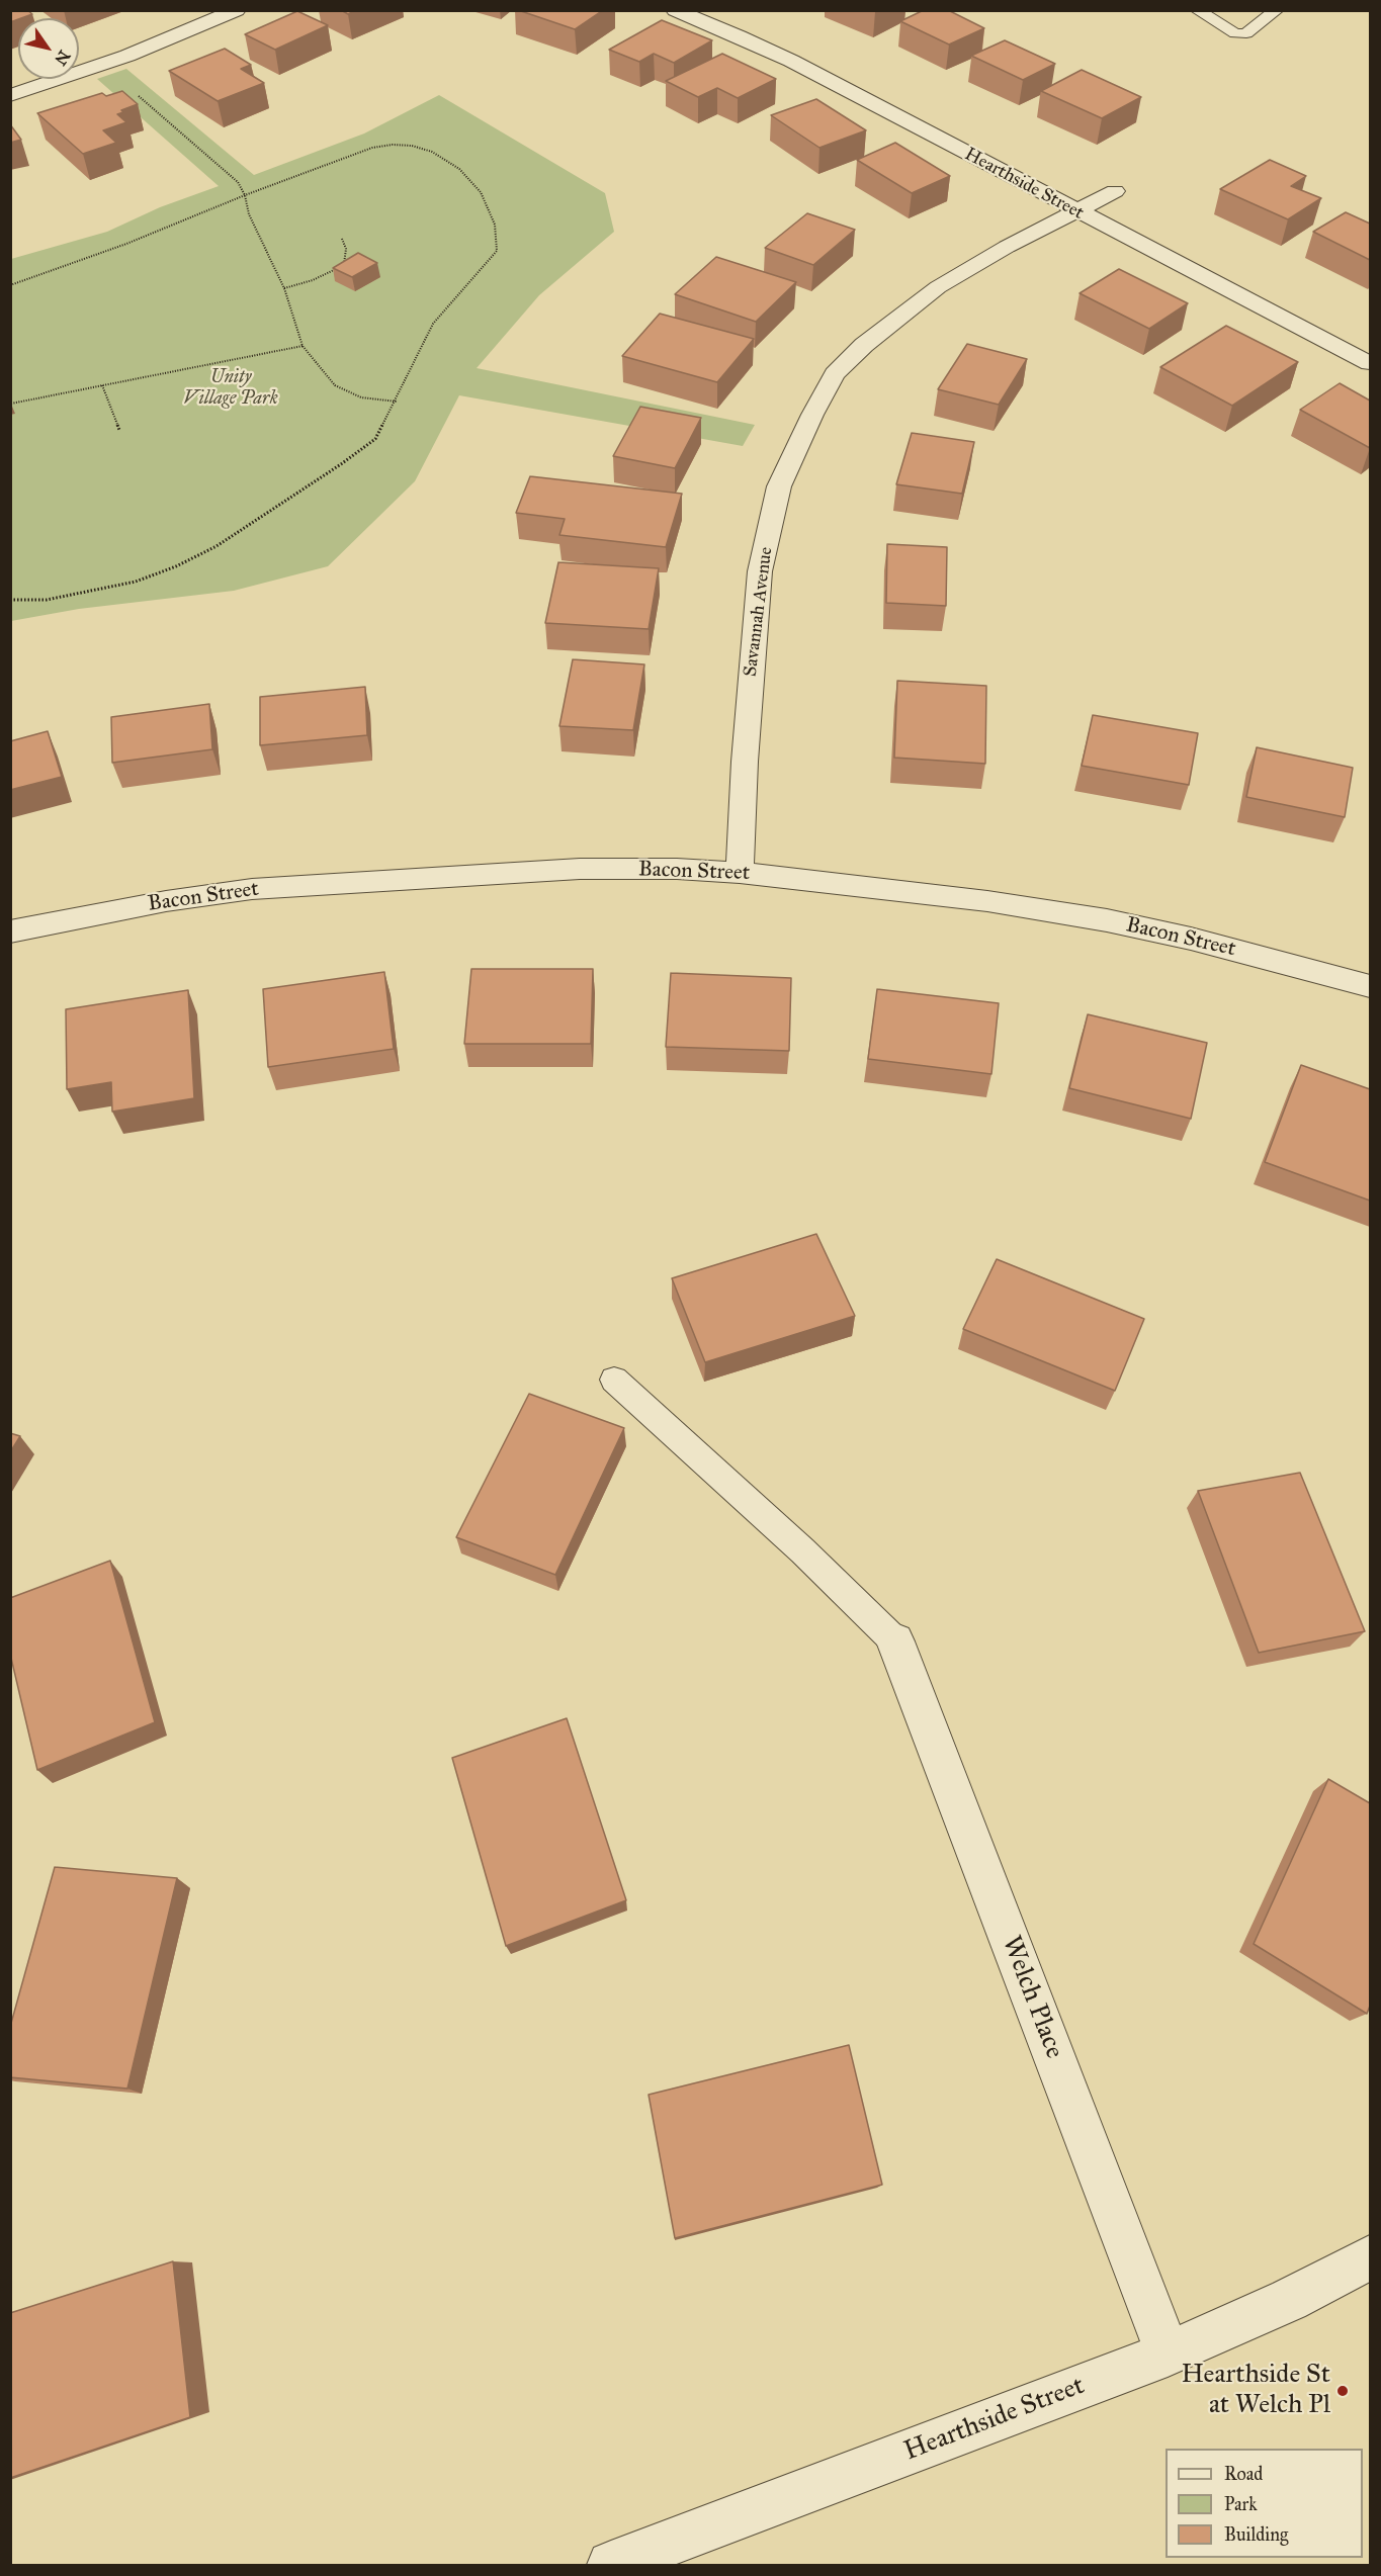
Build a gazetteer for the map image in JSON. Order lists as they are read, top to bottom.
{
  "streets": {
    "street": [
      "Hearthside Street",
      "Savannah Avenue",
      "Bacon Street",
      "Welch Place"
    ]
  },
  "crossings": [
    ["Hearthside Street", "Savannah Avenue"],
    ["Hearthside Street", "Welch Place"],
    ["Savannah Avenue", "Bacon Street"]
  ],
  "parks": ["Unity Village Park"],
  "places": ["Hearthside St at Welch Pl"],
  "legend": ["Road", "Park", "Building"],
  "north": "bottom right"
}
